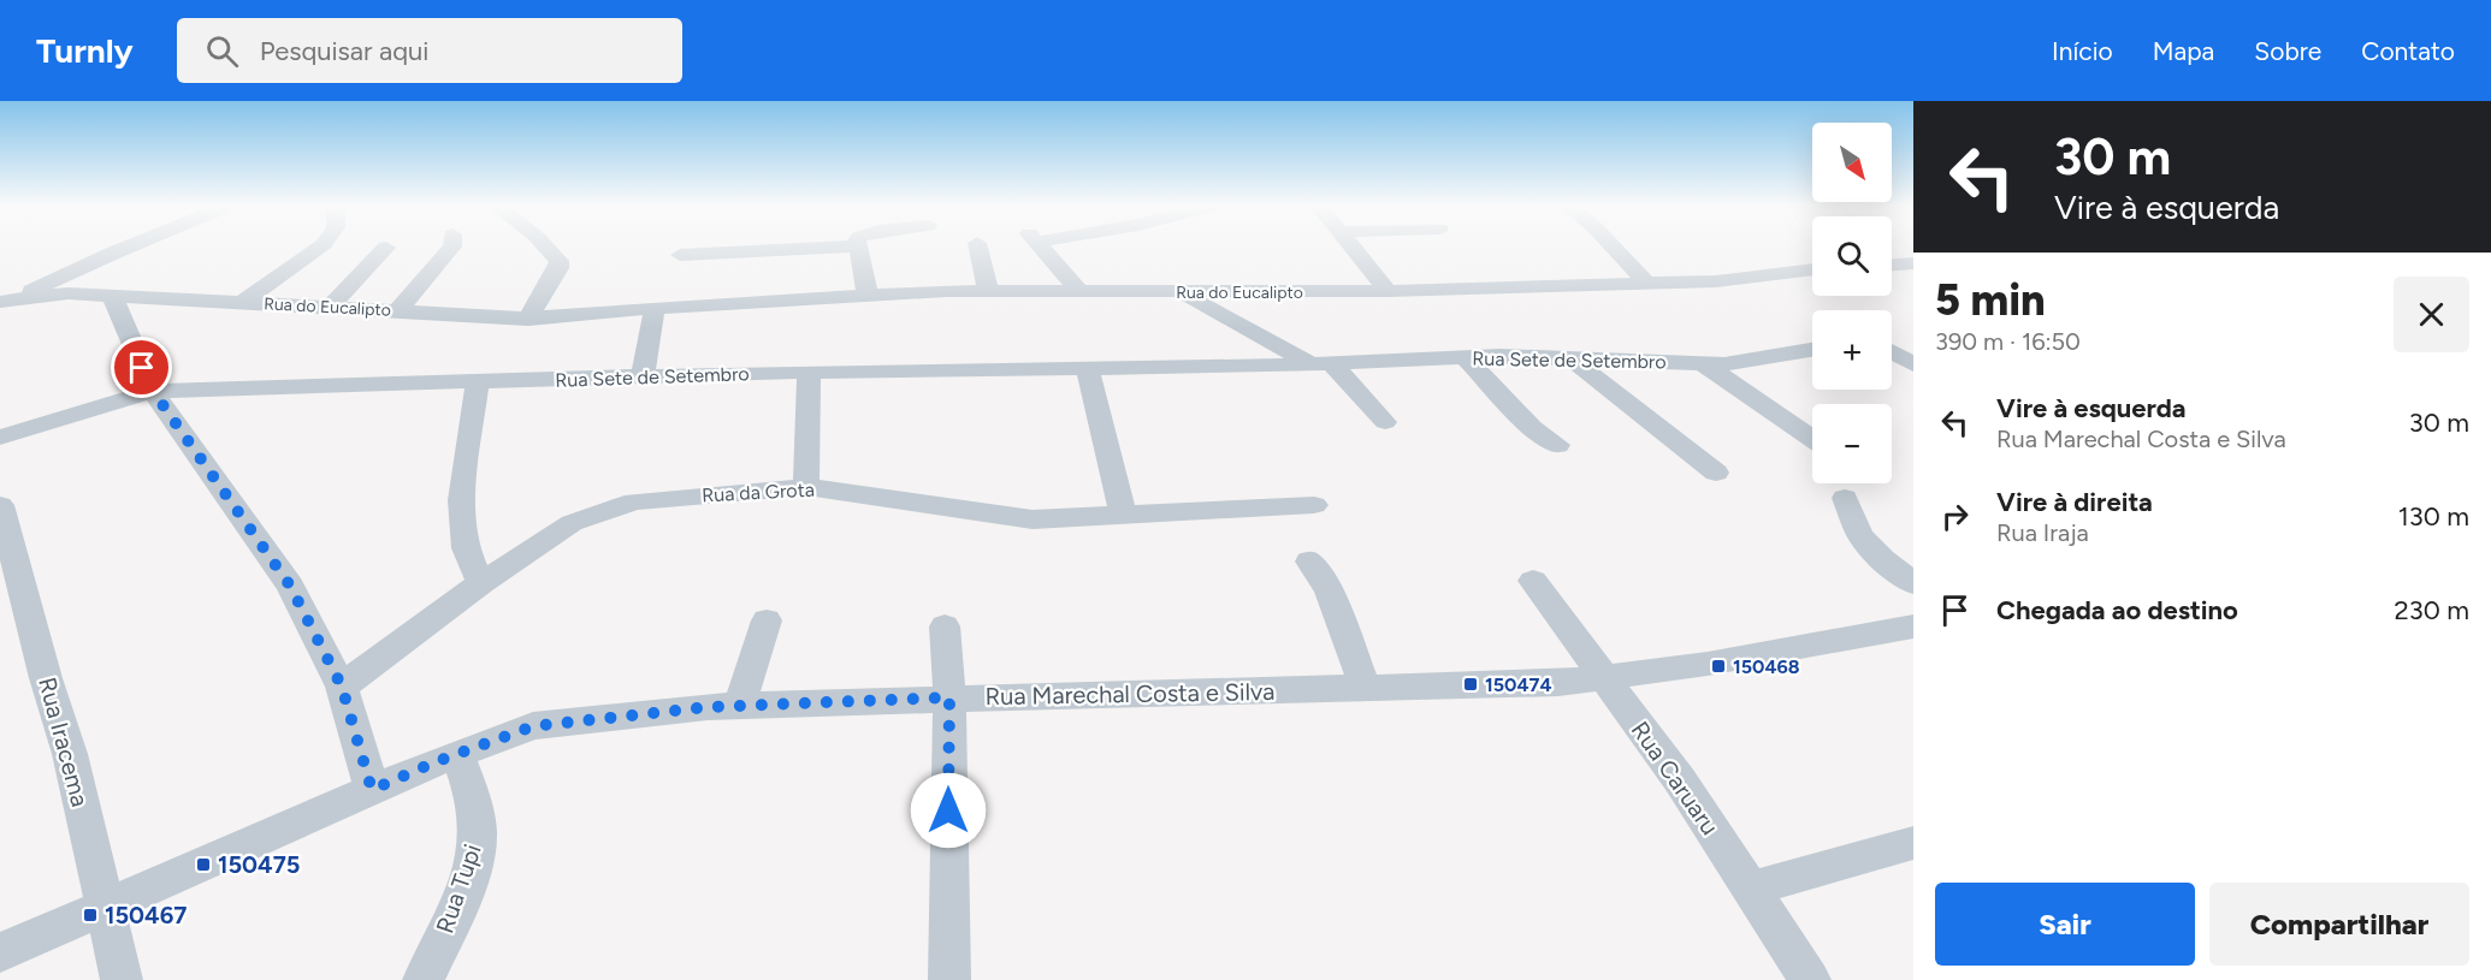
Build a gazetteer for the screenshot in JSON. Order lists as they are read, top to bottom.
{
  "streets": {
    "street": [
      "Rua do Eucalipto",
      "Rua Sete de Setembro",
      "Rua da Grota",
      "Rua Marechal Costa e Silva",
      "Rua Iracema",
      "Rua Caruaru",
      "Rua Tupi"
    ]
  },
  "crossings": [
    ["Rua Marechal Costa e Silva", "Rua Iracema"],
    ["Rua Marechal Costa e Silva", "Rua Caruaru"],
    ["Rua Marechal Costa e Silva", "Rua Tupi"]
  ],
  "places": {
    "transit": [
      "150468",
      "150474",
      "150475",
      "150467"
    ]
  },
  "north": "bottom right",
  "page": {
    "header": "Turnly",
    "search": "Pesquisar aqui",
    "nav": [
      "Início",
      "Mapa",
      "Sobre",
      "Contato"
    ],
    "turn": ["30 m", "Vire à esquerda"],
    "map_buttons": ["+", "−"],
    "heading": ["5 min", "390 m · 16:50"],
    "list": [
      {
        "name": "Vire à esquerda",
        "note": "Rua Marechal Costa e Silva",
        "value": "30 m"
      },
      {
        "name": "Vire à direita",
        "note": "Rua Iraja",
        "value": "130 m"
      },
      {
        "name": "Chegada ao destino",
        "value": "230 m"
      }
    ],
    "buttons": ["Sair", "Compartilhar"]
  }
}
